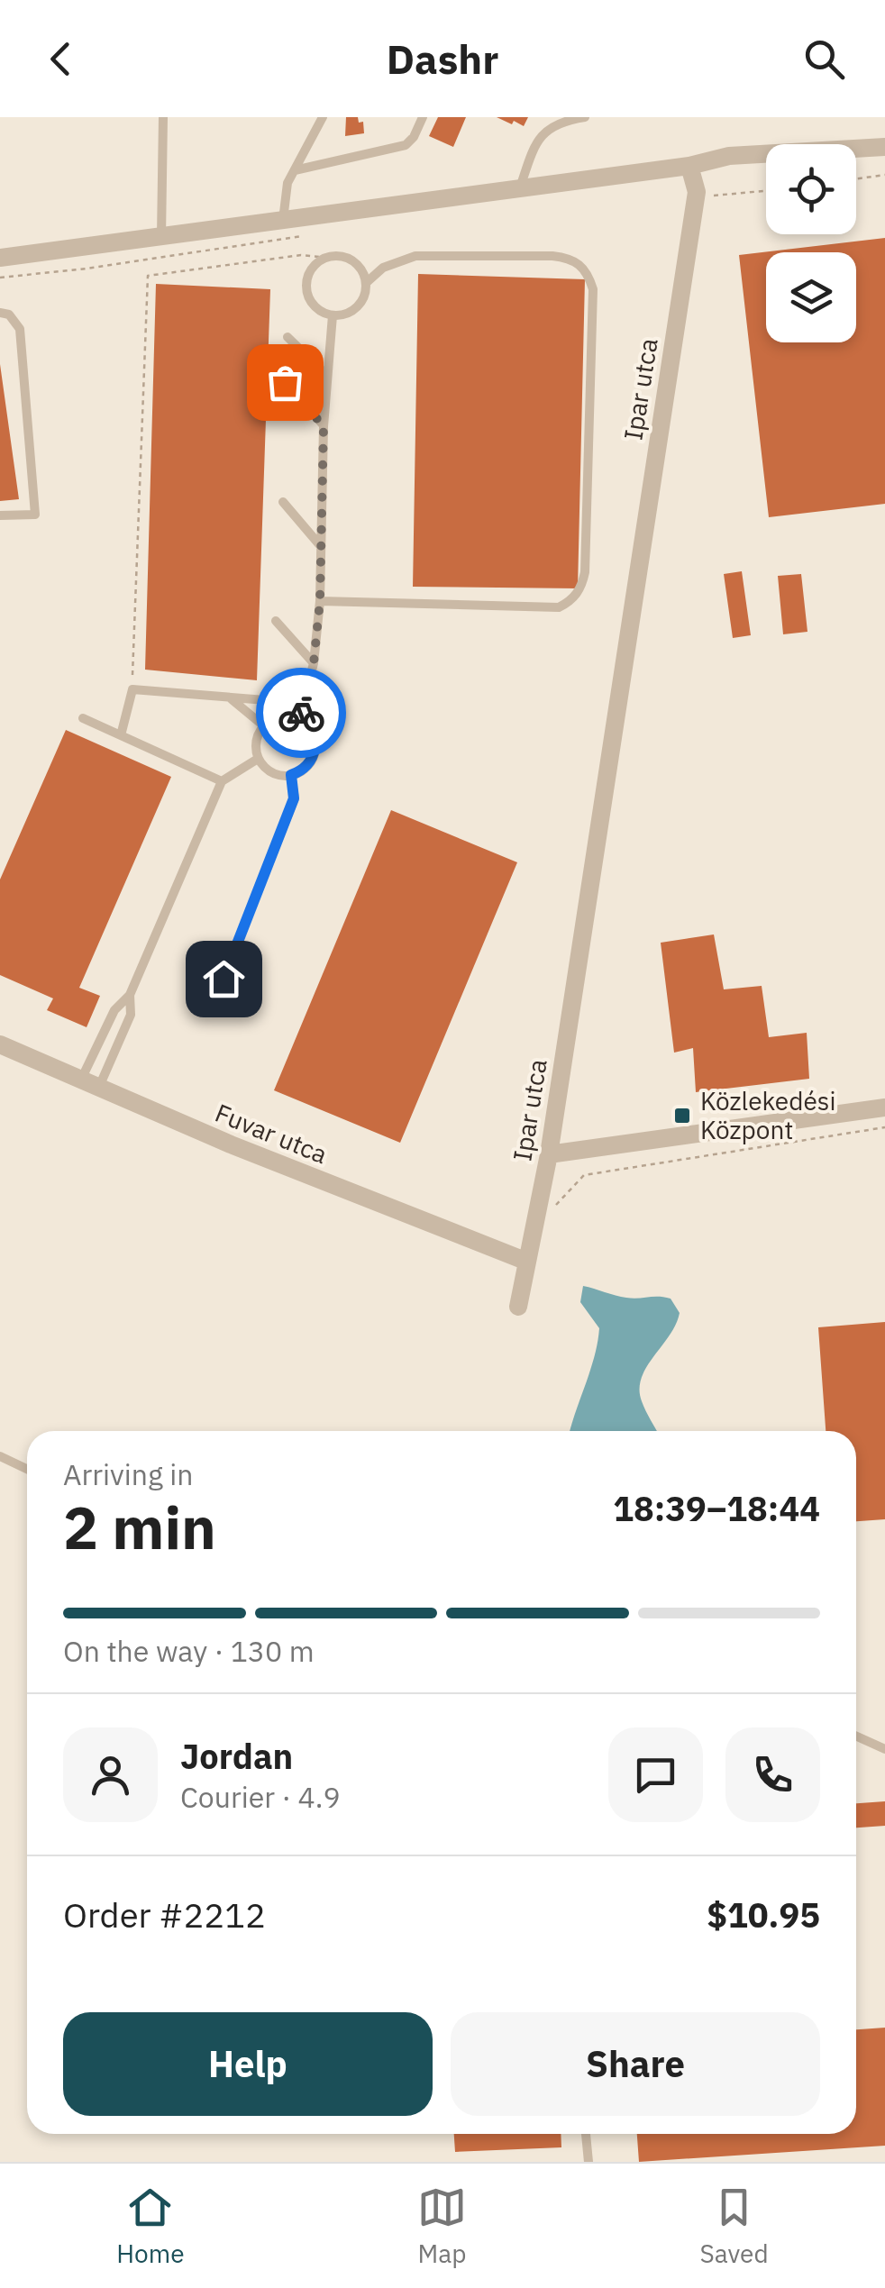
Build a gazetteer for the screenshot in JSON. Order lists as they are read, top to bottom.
{
  "streets": {
    "street": ["Ipar utca", "Fuvar utca"]
  },
  "crossings": [
    ["Ipar utca", "Fuvar utca"]
  ],
  "places": {
    "transit": ["Közlekedési Központ"]
  },
  "page": {
    "header": "Dashr",
    "heading": ["2 min", "Arriving in", "18:39–18:44"],
    "panel": [
      "Jordan",
      "Courier · 4.9",
      "Order #2212",
      "$10.95"
    ],
    "bar": "On the way · 130 m",
    "buttons": ["Help", "Share"],
    "tabs": ["Home", "Map", "Saved"]
  }
}
